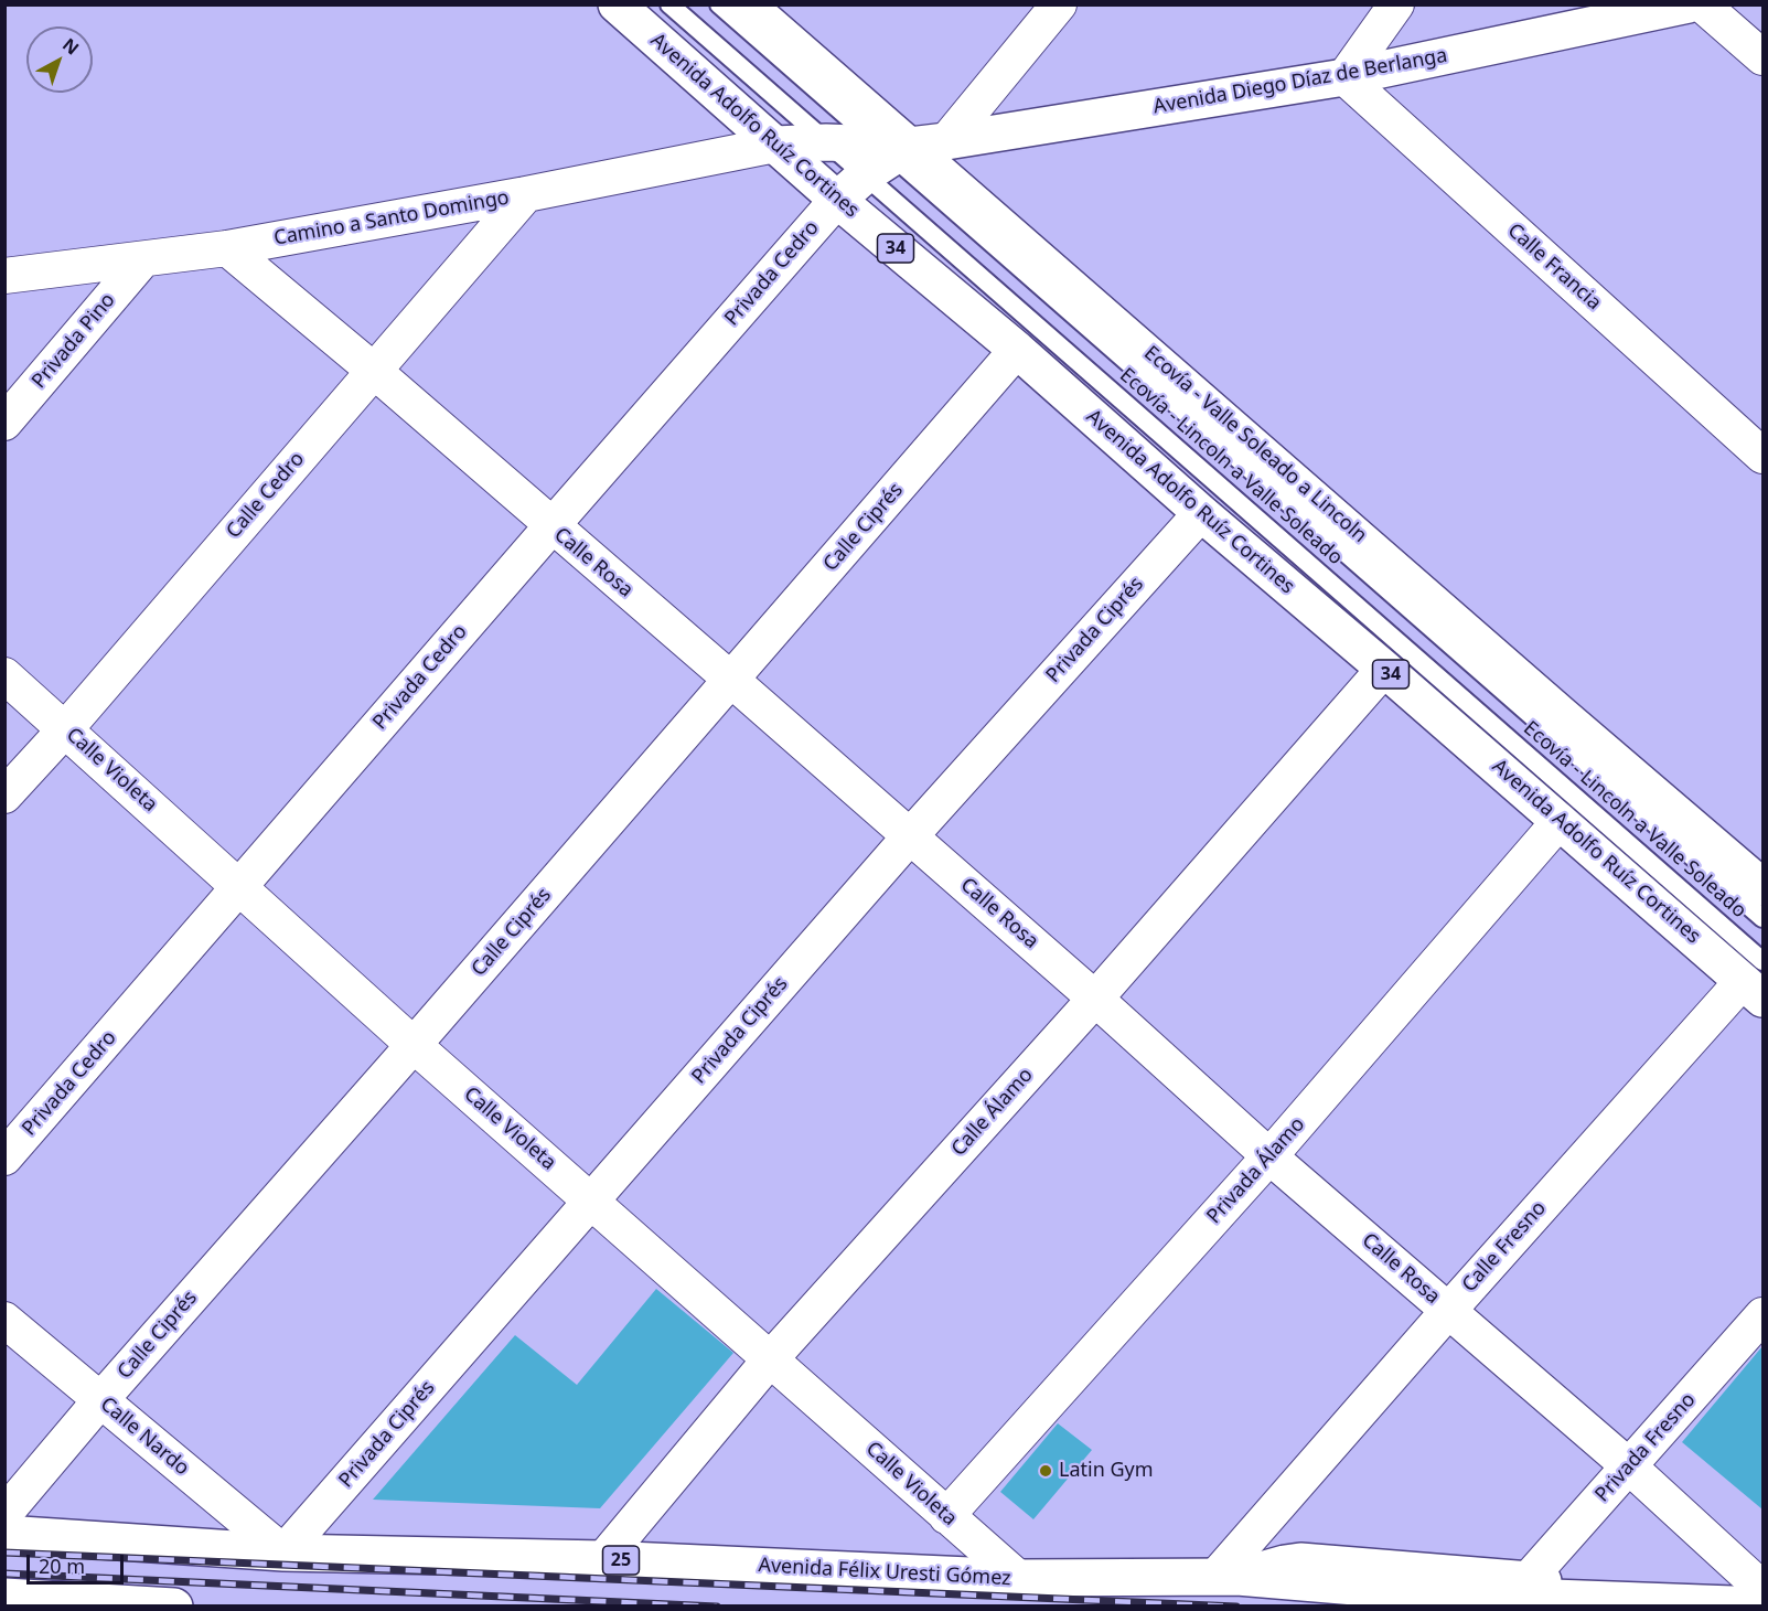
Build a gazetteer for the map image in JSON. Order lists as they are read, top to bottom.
{
  "streets": {
    "main road": [
      "Avenida Diego Díaz de Berlanga",
      "Avenida Adolfo Ruíz Cortines",
      "34",
      "25",
      "Avenida Félix Uresti Gómez"
    ],
    "street": [
      "Camino a Santo Domingo",
      "Calle Francia",
      "Privada Cedro",
      "Privada Pino",
      "Calle Cedro",
      "Calle Ciprés",
      "Calle Rosa",
      "Privada Ciprés",
      "Calle Violeta",
      "Calle Álamo",
      "Privada Álamo",
      "Calle Fresno",
      "Calle Nardo",
      "Privada Fresno"
    ],
    "lane": ["Ecovía - Valle Soleado a Lincoln", "Ecovía - Lincoln a Valle Soleado"]
  },
  "crossings": [
    ["Avenida Diego Díaz de Berlanga", "Avenida Adolfo Ruíz Cortines"],
    ["Avenida Diego Díaz de Berlanga", "Camino a Santo Domingo"],
    ["Avenida Diego Díaz de Berlanga", "Calle Francia"],
    ["Avenida Diego Díaz de Berlanga", "Ecovía - Valle Soleado a Lincoln"],
    ["Avenida Diego Díaz de Berlanga", "Ecovía - Lincoln a Valle Soleado"],
    ["Avenida Adolfo Ruíz Cortines", "Camino a Santo Domingo"],
    ["Avenida Adolfo Ruíz Cortines", "Privada Cedro"],
    ["Avenida Adolfo Ruíz Cortines", "Ecovía - Lincoln a Valle Soleado"],
    ["Avenida Adolfo Ruíz Cortines", "Calle Ciprés"],
    ["Avenida Adolfo Ruíz Cortines", "Privada Ciprés"],
    ["Avenida Adolfo Ruíz Cortines", "Calle Álamo"],
    ["Avenida Adolfo Ruíz Cortines", "Privada Álamo"],
    ["Avenida Adolfo Ruíz Cortines", "Calle Fresno"],
    ["Camino a Santo Domingo", "Privada Pino"],
    ["Camino a Santo Domingo", "Calle Cedro"],
    ["Camino a Santo Domingo", "Calle Rosa"],
    ["Privada Cedro", "Calle Rosa"],
    ["Privada Cedro", "Calle Violeta"],
    ["Ecovía - Valle Soleado a Lincoln", "Ecovía - Lincoln a Valle Soleado"],
    ["Ecovía - Lincoln a Valle Soleado", "Calle Fresno"],
    ["Calle Cedro", "Calle Rosa"],
    ["Calle Cedro", "Calle Violeta"],
    ["Calle Ciprés", "Calle Rosa"],
    ["Calle Ciprés", "Calle Violeta"],
    ["Calle Ciprés", "Calle Nardo"],
    ["Calle Rosa", "Privada Ciprés"],
    ["Calle Rosa", "Calle Álamo"],
    ["Calle Rosa", "Privada Álamo"],
    ["Calle Rosa", "Calle Fresno"],
    ["Calle Rosa", "Privada Fresno"],
    ["Privada Ciprés", "Calle Violeta"],
    ["Privada Ciprés", "Calle Nardo"],
    ["Privada Ciprés", "Avenida Félix Uresti Gómez"],
    ["Calle Violeta", "Calle Álamo"],
    ["Calle Violeta", "Privada Álamo"],
    ["Calle Violeta", "Avenida Félix Uresti Gómez"],
    ["Calle Álamo", "Avenida Félix Uresti Gómez"],
    ["Calle Fresno", "Avenida Félix Uresti Gómez"],
    ["Calle Nardo", "Avenida Félix Uresti Gómez"]
  ],
  "places": ["Latin Gym"],
  "scale_bar": "20 m",
  "north": "top right"
}
